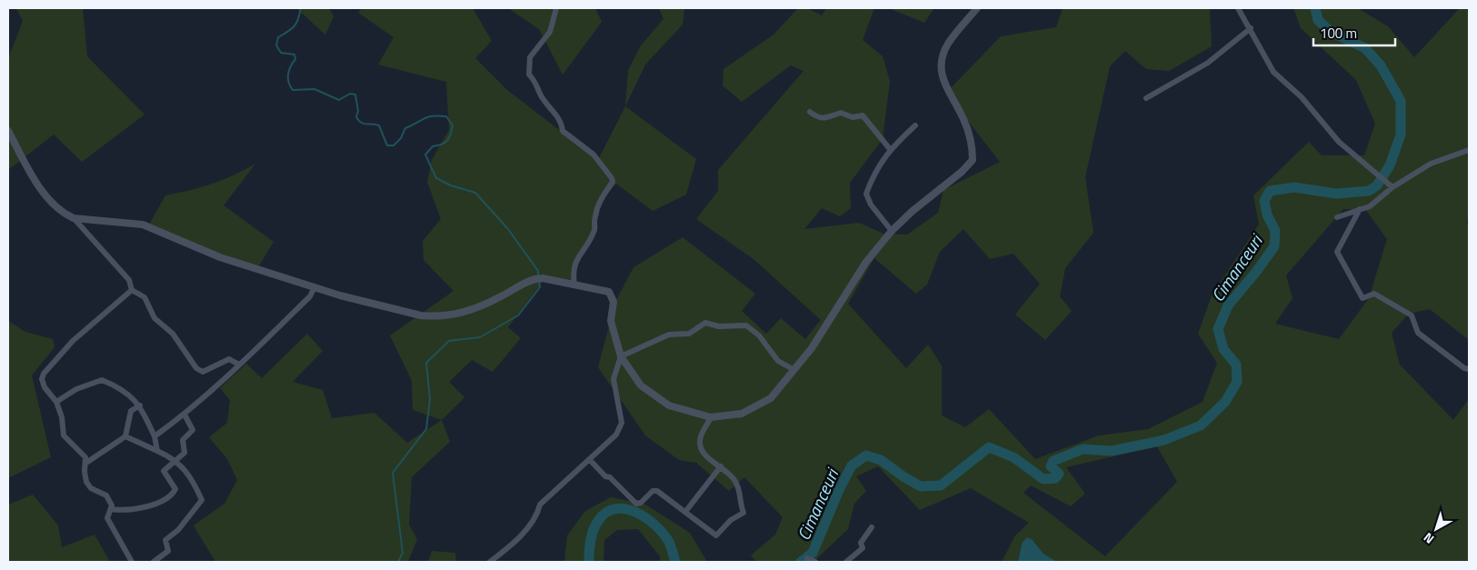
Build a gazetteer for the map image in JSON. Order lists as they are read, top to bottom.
{
  "water": ["Cimanceuri"],
  "scale_bar": "100 m",
  "north": "bottom left"
}
